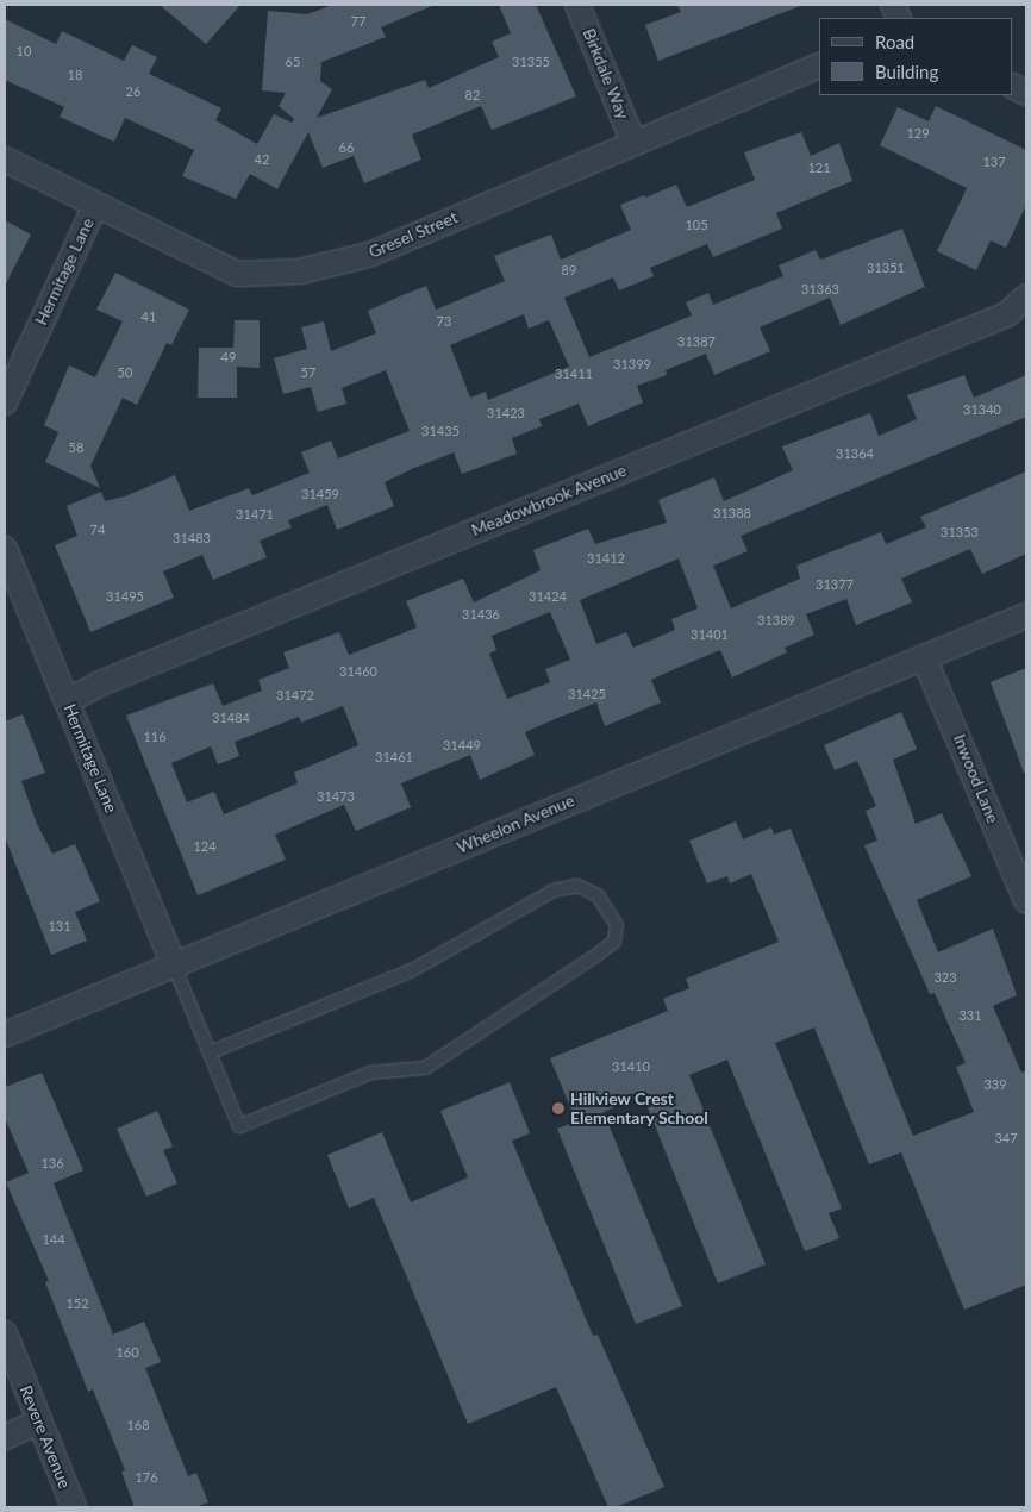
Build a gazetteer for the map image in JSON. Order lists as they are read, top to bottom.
{
  "streets": {
    "street": [
      "Birkdale Way",
      "Gresel Street",
      "Hermitage Lane",
      "Meadowbrook Avenue",
      "Inwood Lane",
      "Wheelon Avenue",
      "Revere Avenue"
    ]
  },
  "crossings": [
    ["Birkdale Way", "Gresel Street"],
    ["Gresel Street", "Hermitage Lane"],
    ["Hermitage Lane", "Meadowbrook Avenue"],
    ["Hermitage Lane", "Wheelon Avenue"],
    ["Inwood Lane", "Wheelon Avenue"]
  ],
  "places": ["Hillview Crest Elementary School"],
  "house_numbers": [
    "77",
    "10",
    "65",
    "31355",
    "18",
    "26",
    "82",
    "129",
    "66",
    "42",
    "137",
    "121",
    "105",
    "31351",
    "89",
    "31363",
    "41",
    "73",
    "31387",
    "49",
    "31399",
    "50",
    "57",
    "31411",
    "31340",
    "31423",
    "31435",
    "58",
    "31364",
    "31459",
    "31388",
    "31471",
    "74",
    "31353",
    "31483",
    "31412",
    "31377",
    "31495",
    "31424",
    "31436",
    "31389",
    "31401",
    "31460",
    "31425",
    "31472",
    "31484",
    "116",
    "31449",
    "31461",
    "31473",
    "124",
    "131",
    "323",
    "331",
    "31410",
    "339",
    "347",
    "136",
    "144",
    "152",
    "160",
    "168",
    "176"
  ],
  "legend": ["Road", "Building"]
}
